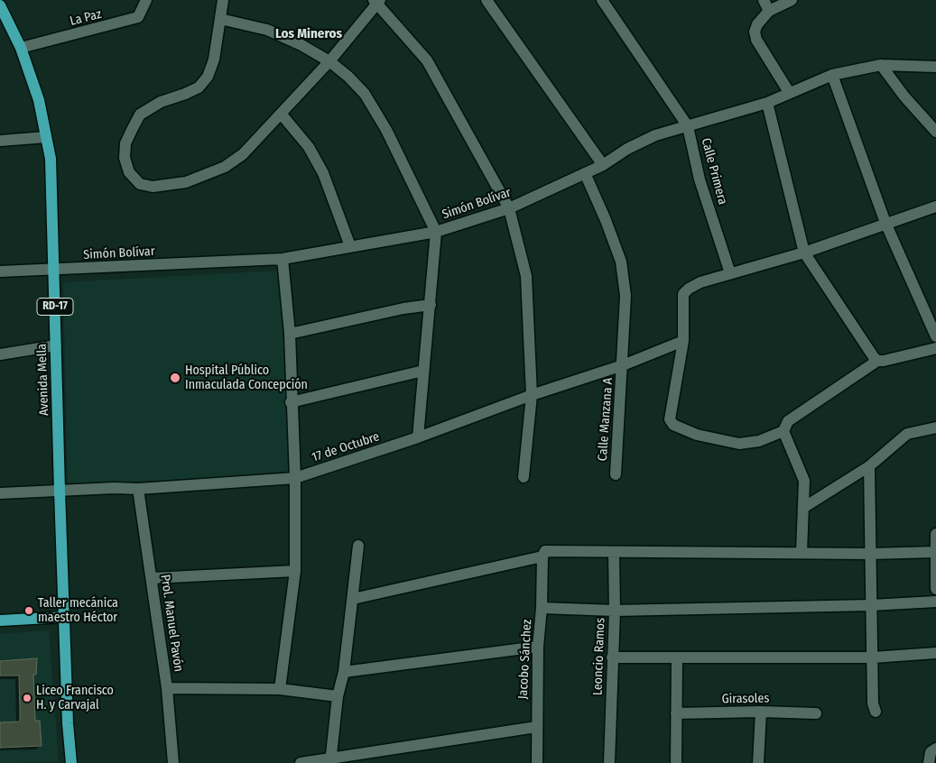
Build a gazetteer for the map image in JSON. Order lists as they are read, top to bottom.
{
  "streets": {
    "main road": ["RD-17", "Avenida Mella"],
    "street": [
      "La Paz",
      "Calle Primera",
      "Simón Bolívar",
      "Calle Manzana A",
      "17 de Octubre",
      "Prol. Manuel Pavón",
      "Leoncio Ramos",
      "Jacobo Sánchez",
      "Girasoles"
    ]
  },
  "crossings": [
    ["La Paz", "Avenida Mella"],
    ["Calle Primera", "Simón Bolívar"],
    ["Simón Bolívar", "Avenida Mella"],
    ["Simón Bolívar", "Calle Manzana A"],
    ["Avenida Mella", "17 de Octubre"],
    ["Calle Manzana A", "17 de Octubre"],
    ["17 de Octubre", "Prol. Manuel Pavón"]
  ],
  "districts": ["Los Mineros"],
  "places": ["Hospital Público Inmaculada Concepción", "Taller mecánica maestro Héctor", "Liceo Francisco H. y Carvajal"]
}
